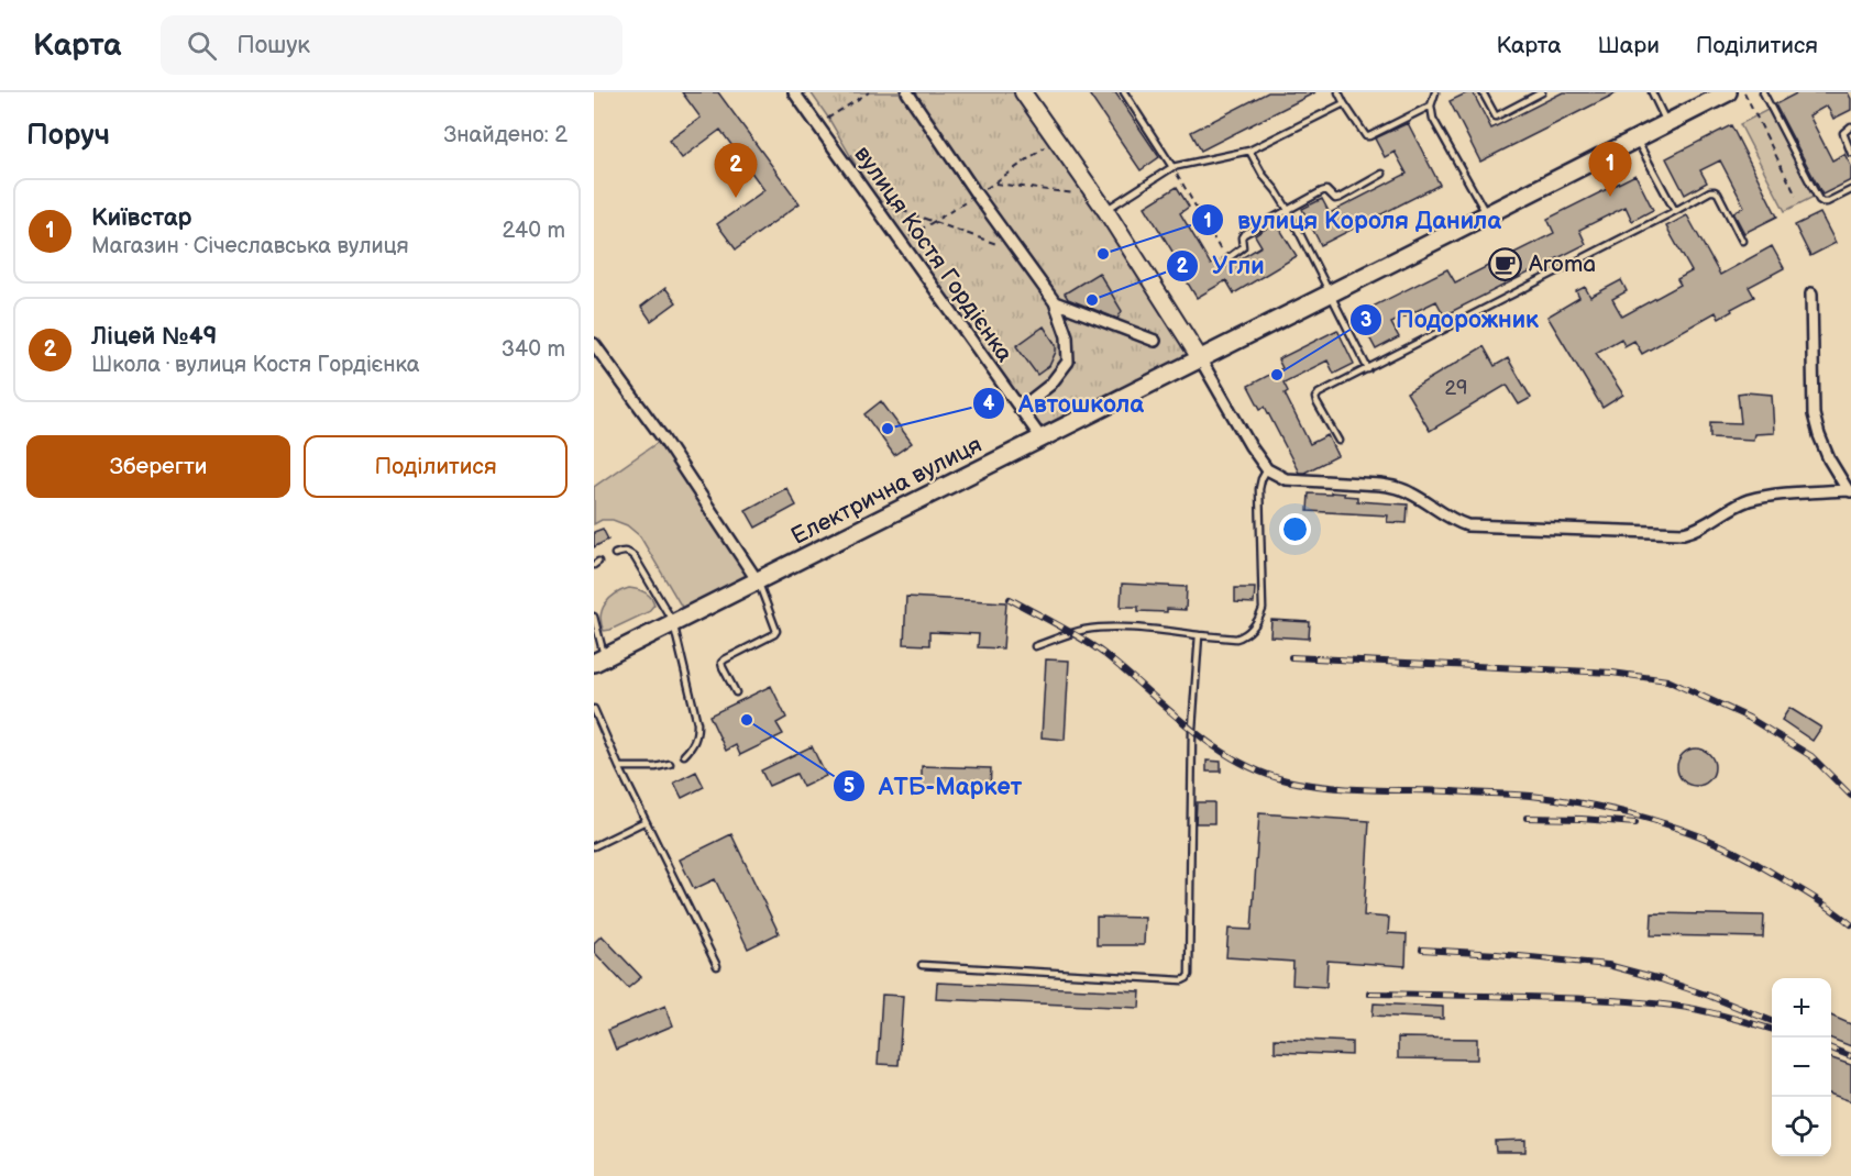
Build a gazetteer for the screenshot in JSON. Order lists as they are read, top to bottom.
{
  "streets": {
    "main road": ["Електрична вулиця"],
    "street": ["вулиця Костя Гордієнка"]
  },
  "crossings": [
    ["вулиця Костя Гордієнка", "Електрична вулиця"]
  ],
  "places": {
    "other": [
      "вулиця Короля Данила",
      "Угли",
      "Подорожник",
      "Автошкола",
      "АТБ-Маркет"
    ],
    "cafe": ["Aroma"]
  },
  "house_numbers": ["29"],
  "page": {
    "header": "Карта",
    "search": "Пошук",
    "nav": ["Карта", "Шари", "Поділитися"],
    "heading": ["Поруч", "Знайдено: 2"],
    "pins": ["1", "2"],
    "list": [
      {
        "mark": "1",
        "name": "Київстар",
        "note": "Магазин · Січеславська вулиця",
        "value": "240 m"
      },
      {
        "mark": "2",
        "name": "Ліцей №49",
        "note": "Школа · вулиця Костя Гордієнка",
        "value": "340 m"
      }
    ],
    "buttons": ["Зберегти", "Поділитися"],
    "map_buttons": ["+", "−"]
  }
}
